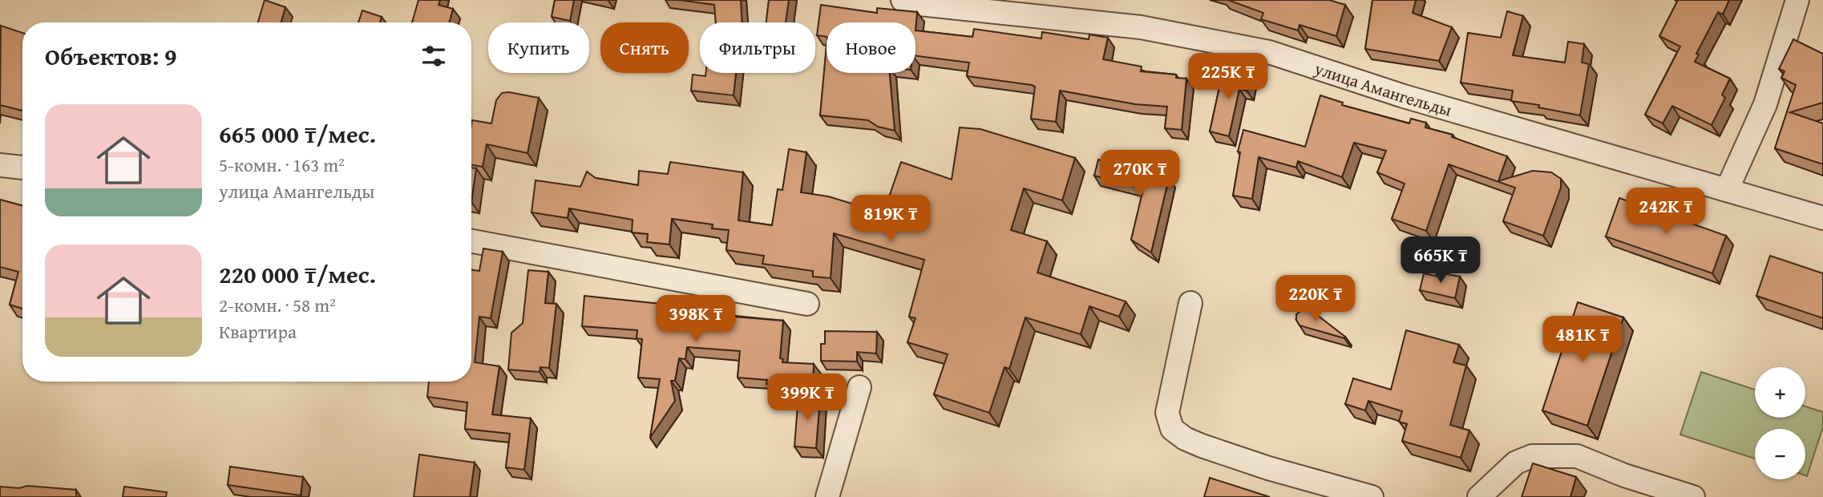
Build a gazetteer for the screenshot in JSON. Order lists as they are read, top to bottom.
{
  "streets": {
    "street": ["улица Амангельды"]
  },
  "page": {
    "chip": [
      "Купить",
      "Снять",
      "Фильтры",
      "Новое"
    ],
    "heading": "Объектов: 9",
    "price": [
      "225K ₸",
      "270K ₸",
      "242K ₸",
      "819K ₸",
      "665K ₸",
      "220K ₸",
      "398K ₸",
      "481K ₸",
      "399K ₸"
    ],
    "list": [
      {
        "name": "665 000 ₸/мес.",
        "note": "5-комн. · 163 m² · улица Амангельды"
      },
      {
        "name": "220 000 ₸/мес.",
        "note": "2-комн. · 58 m² · Квартира"
      }
    ],
    "map_buttons": ["+", "−"]
  }
}
